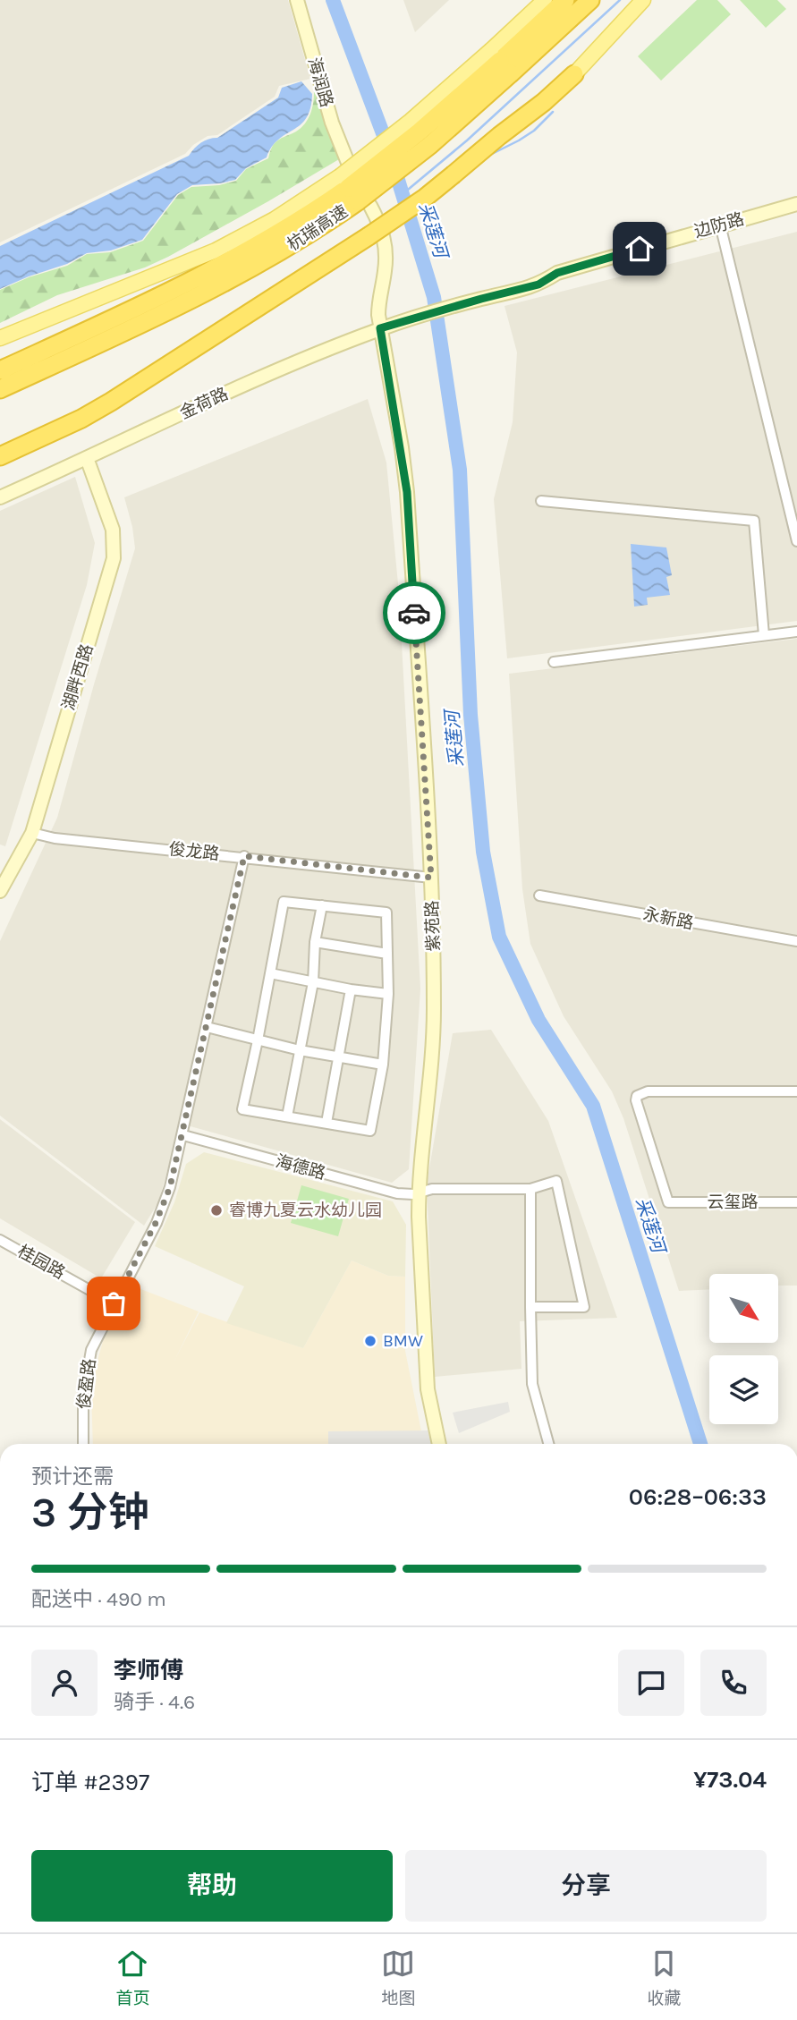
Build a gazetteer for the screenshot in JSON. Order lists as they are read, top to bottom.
{
  "streets": {
    "highway": ["杭瑞高速"],
    "street": [
      "海润路",
      "边防路",
      "金荷路",
      "湖畔西路",
      "俊龙路",
      "永新路",
      "紫苑路",
      "海德路",
      "云玺路",
      "桂园路",
      "俊盈路"
    ]
  },
  "crossings": [
    ["边防路", "金荷路"],
    ["金荷路", "湖畔西路"],
    ["金荷路", "紫苑路"],
    ["湖畔西路", "俊龙路"],
    ["俊龙路", "紫苑路"],
    ["俊龙路", "俊盈路"],
    ["紫苑路", "海德路"],
    ["海德路", "俊盈路"],
    ["桂园路", "俊盈路"]
  ],
  "water": ["采莲河"],
  "places": ["睿博九夏云水幼儿园", "BMW"],
  "north": "bottom right",
  "page": {
    "heading": ["3 分钟", "预计还需", "06:28–06:33"],
    "panel": [
      "李师傅",
      "骑手 · 4.6",
      "订单 #2397",
      "¥73.04"
    ],
    "bar": "配送中 · 490 m",
    "buttons": ["帮助", "分享"],
    "tabs": ["首页", "地图", "收藏"]
  }
}
